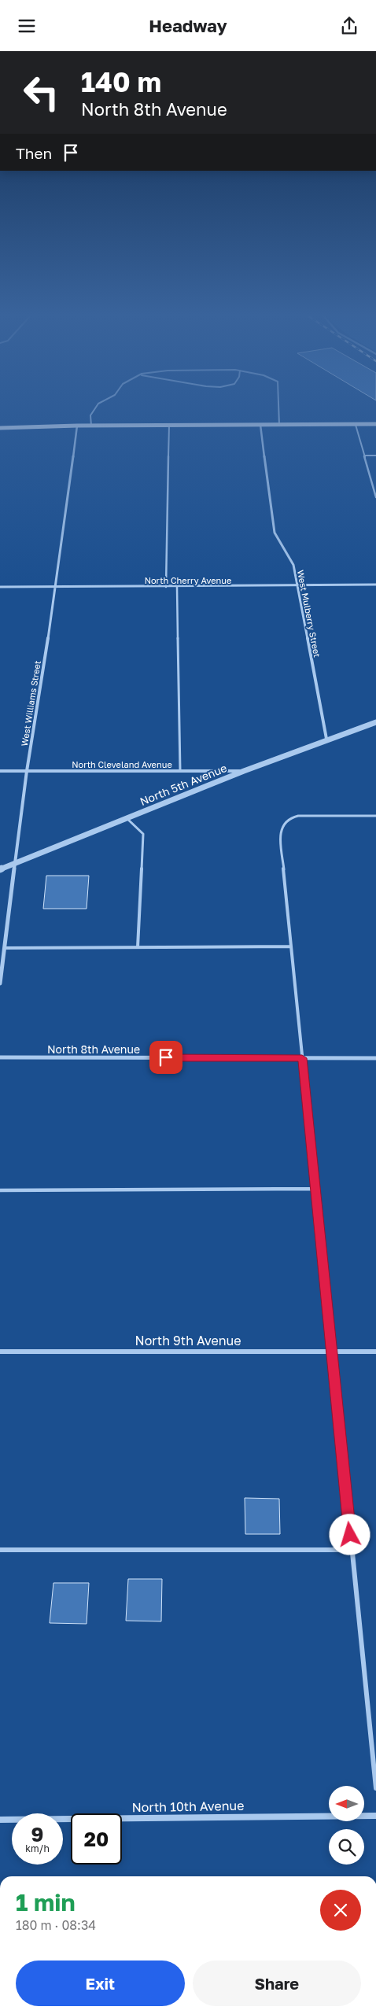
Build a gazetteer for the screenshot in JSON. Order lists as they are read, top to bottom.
{
  "streets": {
    "street": [
      "North Cherry Avenue",
      "West Mulberry Street",
      "West Williams Street",
      "North Cleveland Avenue",
      "North 5th Avenue",
      "North 8th Avenue",
      "North 9th Avenue",
      "North 10th Avenue"
    ]
  },
  "crossings": [
    ["North Cherry Avenue", "West Mulberry Street"],
    ["North Cherry Avenue", "West Williams Street"],
    ["West Mulberry Street", "North 5th Avenue"],
    ["West Williams Street", "North Cleveland Avenue"],
    ["West Williams Street", "North 5th Avenue"],
    ["North Cleveland Avenue", "North 5th Avenue"]
  ],
  "north": "left",
  "page": {
    "header": "Headway",
    "turn": ["140 m", "North 8th Avenue"],
    "then": "Then",
    "speed": "9 km/h",
    "limit": "20",
    "heading": ["1 min", "180 m · 08:34"],
    "buttons": ["Exit", "Share"]
  }
}
